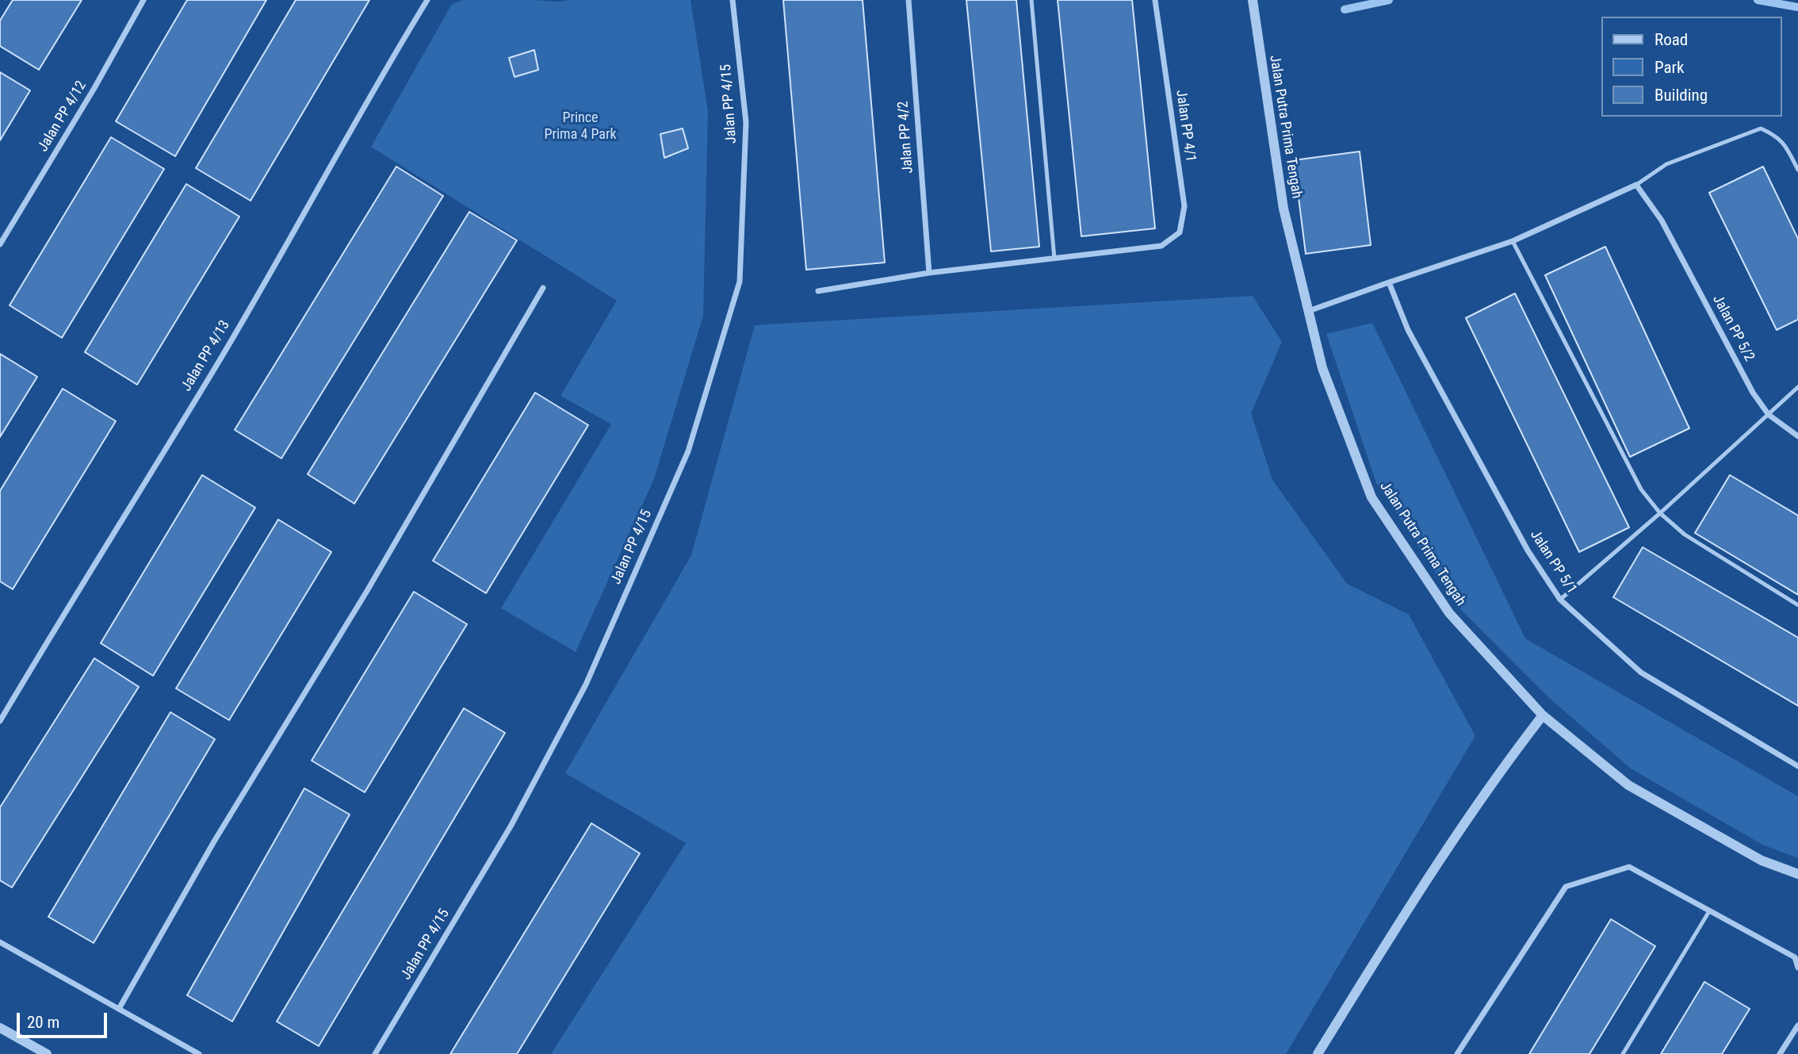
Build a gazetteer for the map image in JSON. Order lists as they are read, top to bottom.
{
  "streets": {
    "street": [
      "Jalan PP 4/15",
      "Jalan PP 4/12",
      "Jalan PP 4/1",
      "Jalan Putra Prima Tengah",
      "Jalan PP 4/2",
      "Jalan PP 5/2",
      "Jalan PP 4/13",
      "Jalan PP 5/1"
    ]
  },
  "parks": ["Prince Prima 4 Park"],
  "legend": ["Road", "Park", "Building"],
  "scale_bar": "20 m"
}
